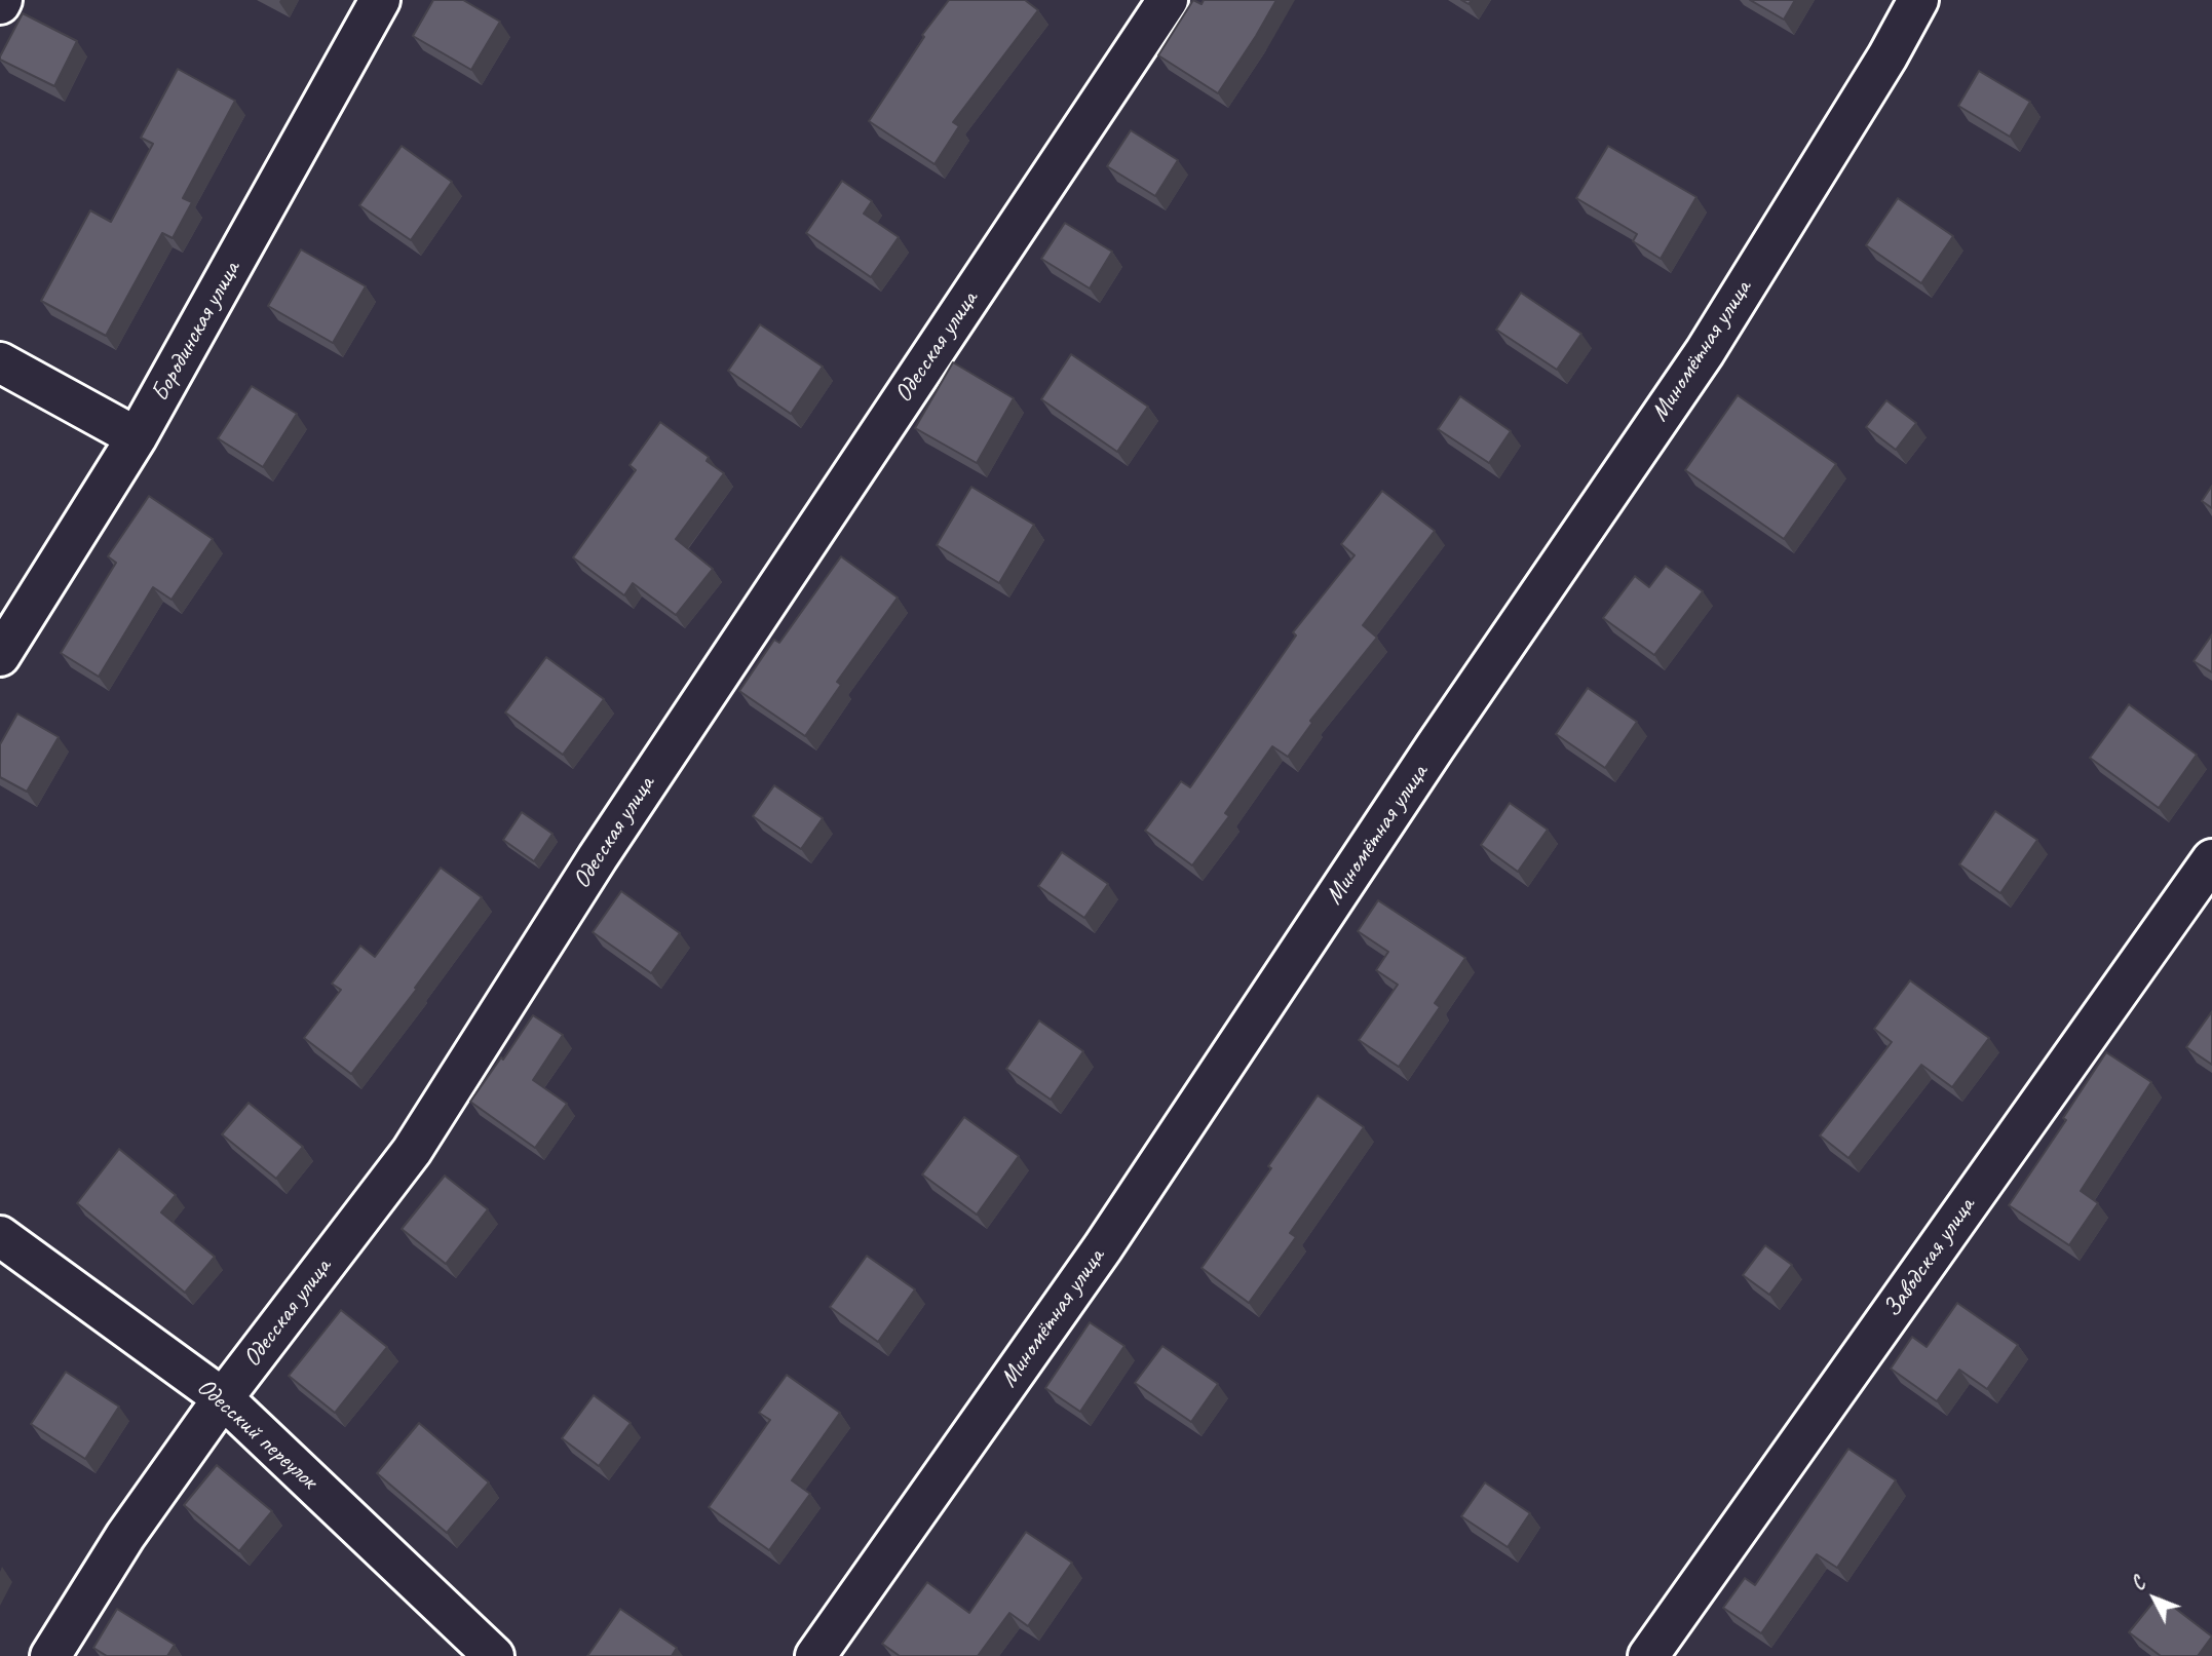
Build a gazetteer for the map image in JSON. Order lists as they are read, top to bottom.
{
  "streets": {
    "street": [
      "Бородинская улица",
      "Одесская улица",
      "Миномётная улица",
      "Заводская улица",
      "Одесский переулок"
    ]
  },
  "crossings": [
    ["Одесская улица", "Одесский переулок"]
  ],
  "north": "top left"
}
